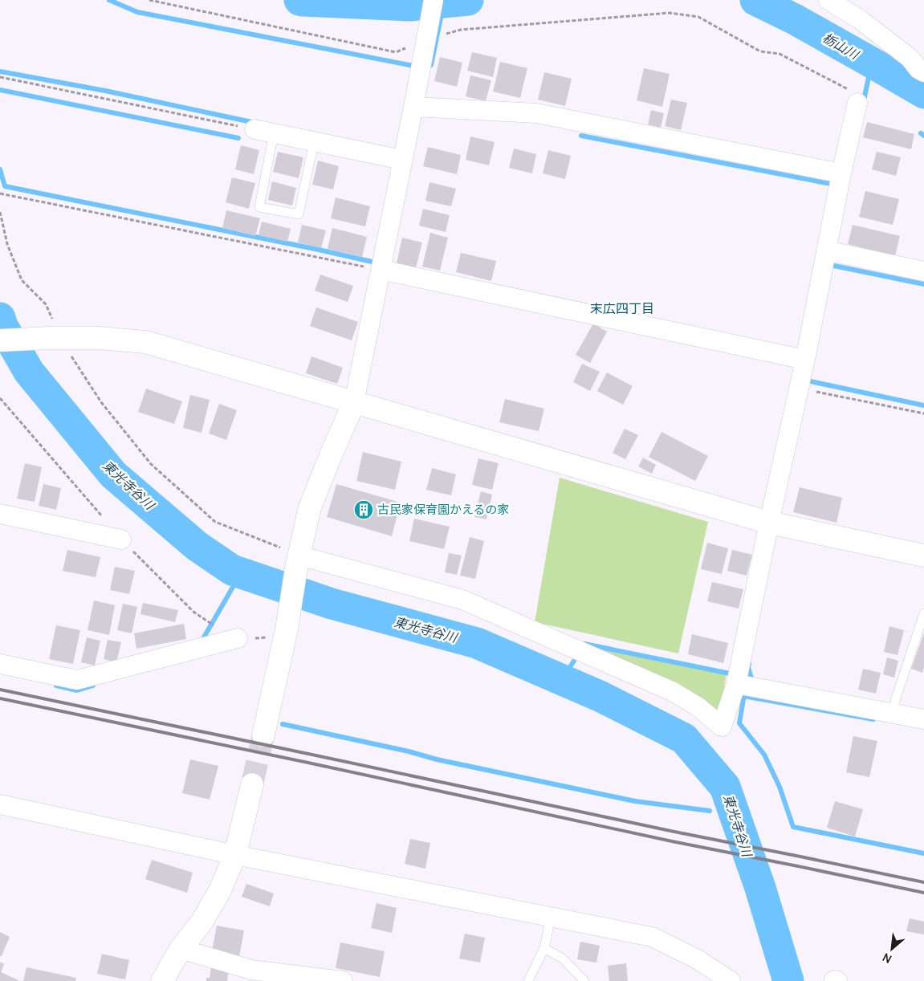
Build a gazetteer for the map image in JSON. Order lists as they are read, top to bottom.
{
  "districts": ["末広四丁目"],
  "water": ["栃山川", "東光寺谷川"],
  "places": {
    "building": ["古民家保育園かえるの家"]
  },
  "north": "bottom left"
}
